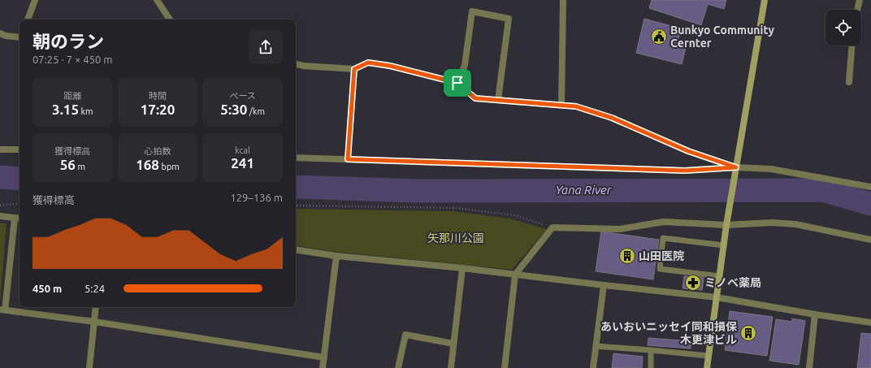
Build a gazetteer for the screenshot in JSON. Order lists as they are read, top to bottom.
{
  "water": ["Yana River"],
  "parks": ["矢那川公園"],
  "places": {
    "public building": ["Bunkyo Community Cernter"],
    "building": ["山田医院", "あいおいニッセイ同和損保 木更津ビル"],
    "pharmacy": ["ミノベ薬局"]
  },
  "page": {
    "heading": ["朝のラン", "07:25 · 7 × 450 m"],
    "stats": [
      ["距離", "3.15 km"],
      ["時間", "17:20"],
      ["ペース", "5:30 /km"],
      ["獲得標高", "56 m"],
      ["心拍数", "168 bpm"],
      ["kcal", "241"]
    ],
    "chart": ["獲得標高", "129–136 m"],
    "list": [
      {
        "name": "450 m",
        "note": "5:24"
      }
    ]
  }
}
